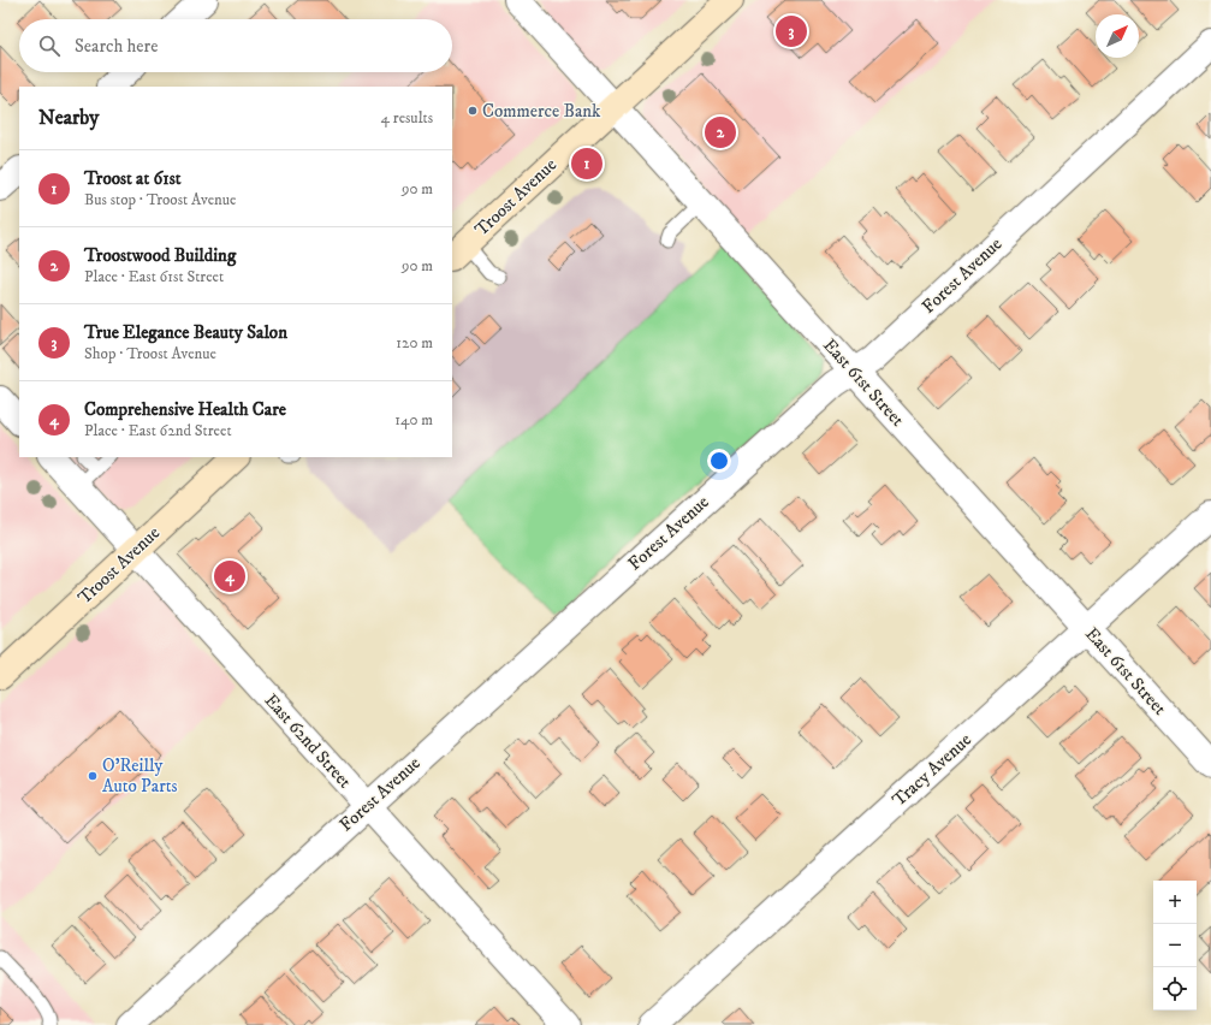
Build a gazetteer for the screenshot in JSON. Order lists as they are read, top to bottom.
{
  "streets": {
    "main road": ["Troost Avenue"],
    "street": [
      "Forest Avenue",
      "East 61st Street",
      "East 62nd Street",
      "Tracy Avenue"
    ]
  },
  "crossings": [
    ["Troost Avenue", "East 61st Street"],
    ["Troost Avenue", "East 62nd Street"],
    ["Forest Avenue", "East 61st Street"],
    ["Forest Avenue", "East 62nd Street"],
    ["East 61st Street", "Tracy Avenue"]
  ],
  "places": ["Commerce Bank", "O'Reilly Auto Parts"],
  "north": "top right",
  "page": {
    "pins": [
      "3",
      "2",
      "1",
      "4"
    ],
    "search": "Search here",
    "heading": ["Nearby", "4 results"],
    "list": [
      {
        "mark": "1",
        "name": "Troost at 61st",
        "note": "Bus stop · Troost Avenue",
        "value": "90 m"
      },
      {
        "mark": "2",
        "name": "Troostwood Building",
        "note": "Place · East 61st Street",
        "value": "90 m"
      },
      {
        "mark": "3",
        "name": "True Elegance Beauty Salon",
        "note": "Shop · Troost Avenue",
        "value": "120 m"
      },
      {
        "mark": "4",
        "name": "Comprehensive Health Care",
        "note": "Place · East 62nd Street",
        "value": "140 m"
      }
    ],
    "map_buttons": ["+", "−"]
  }
}
